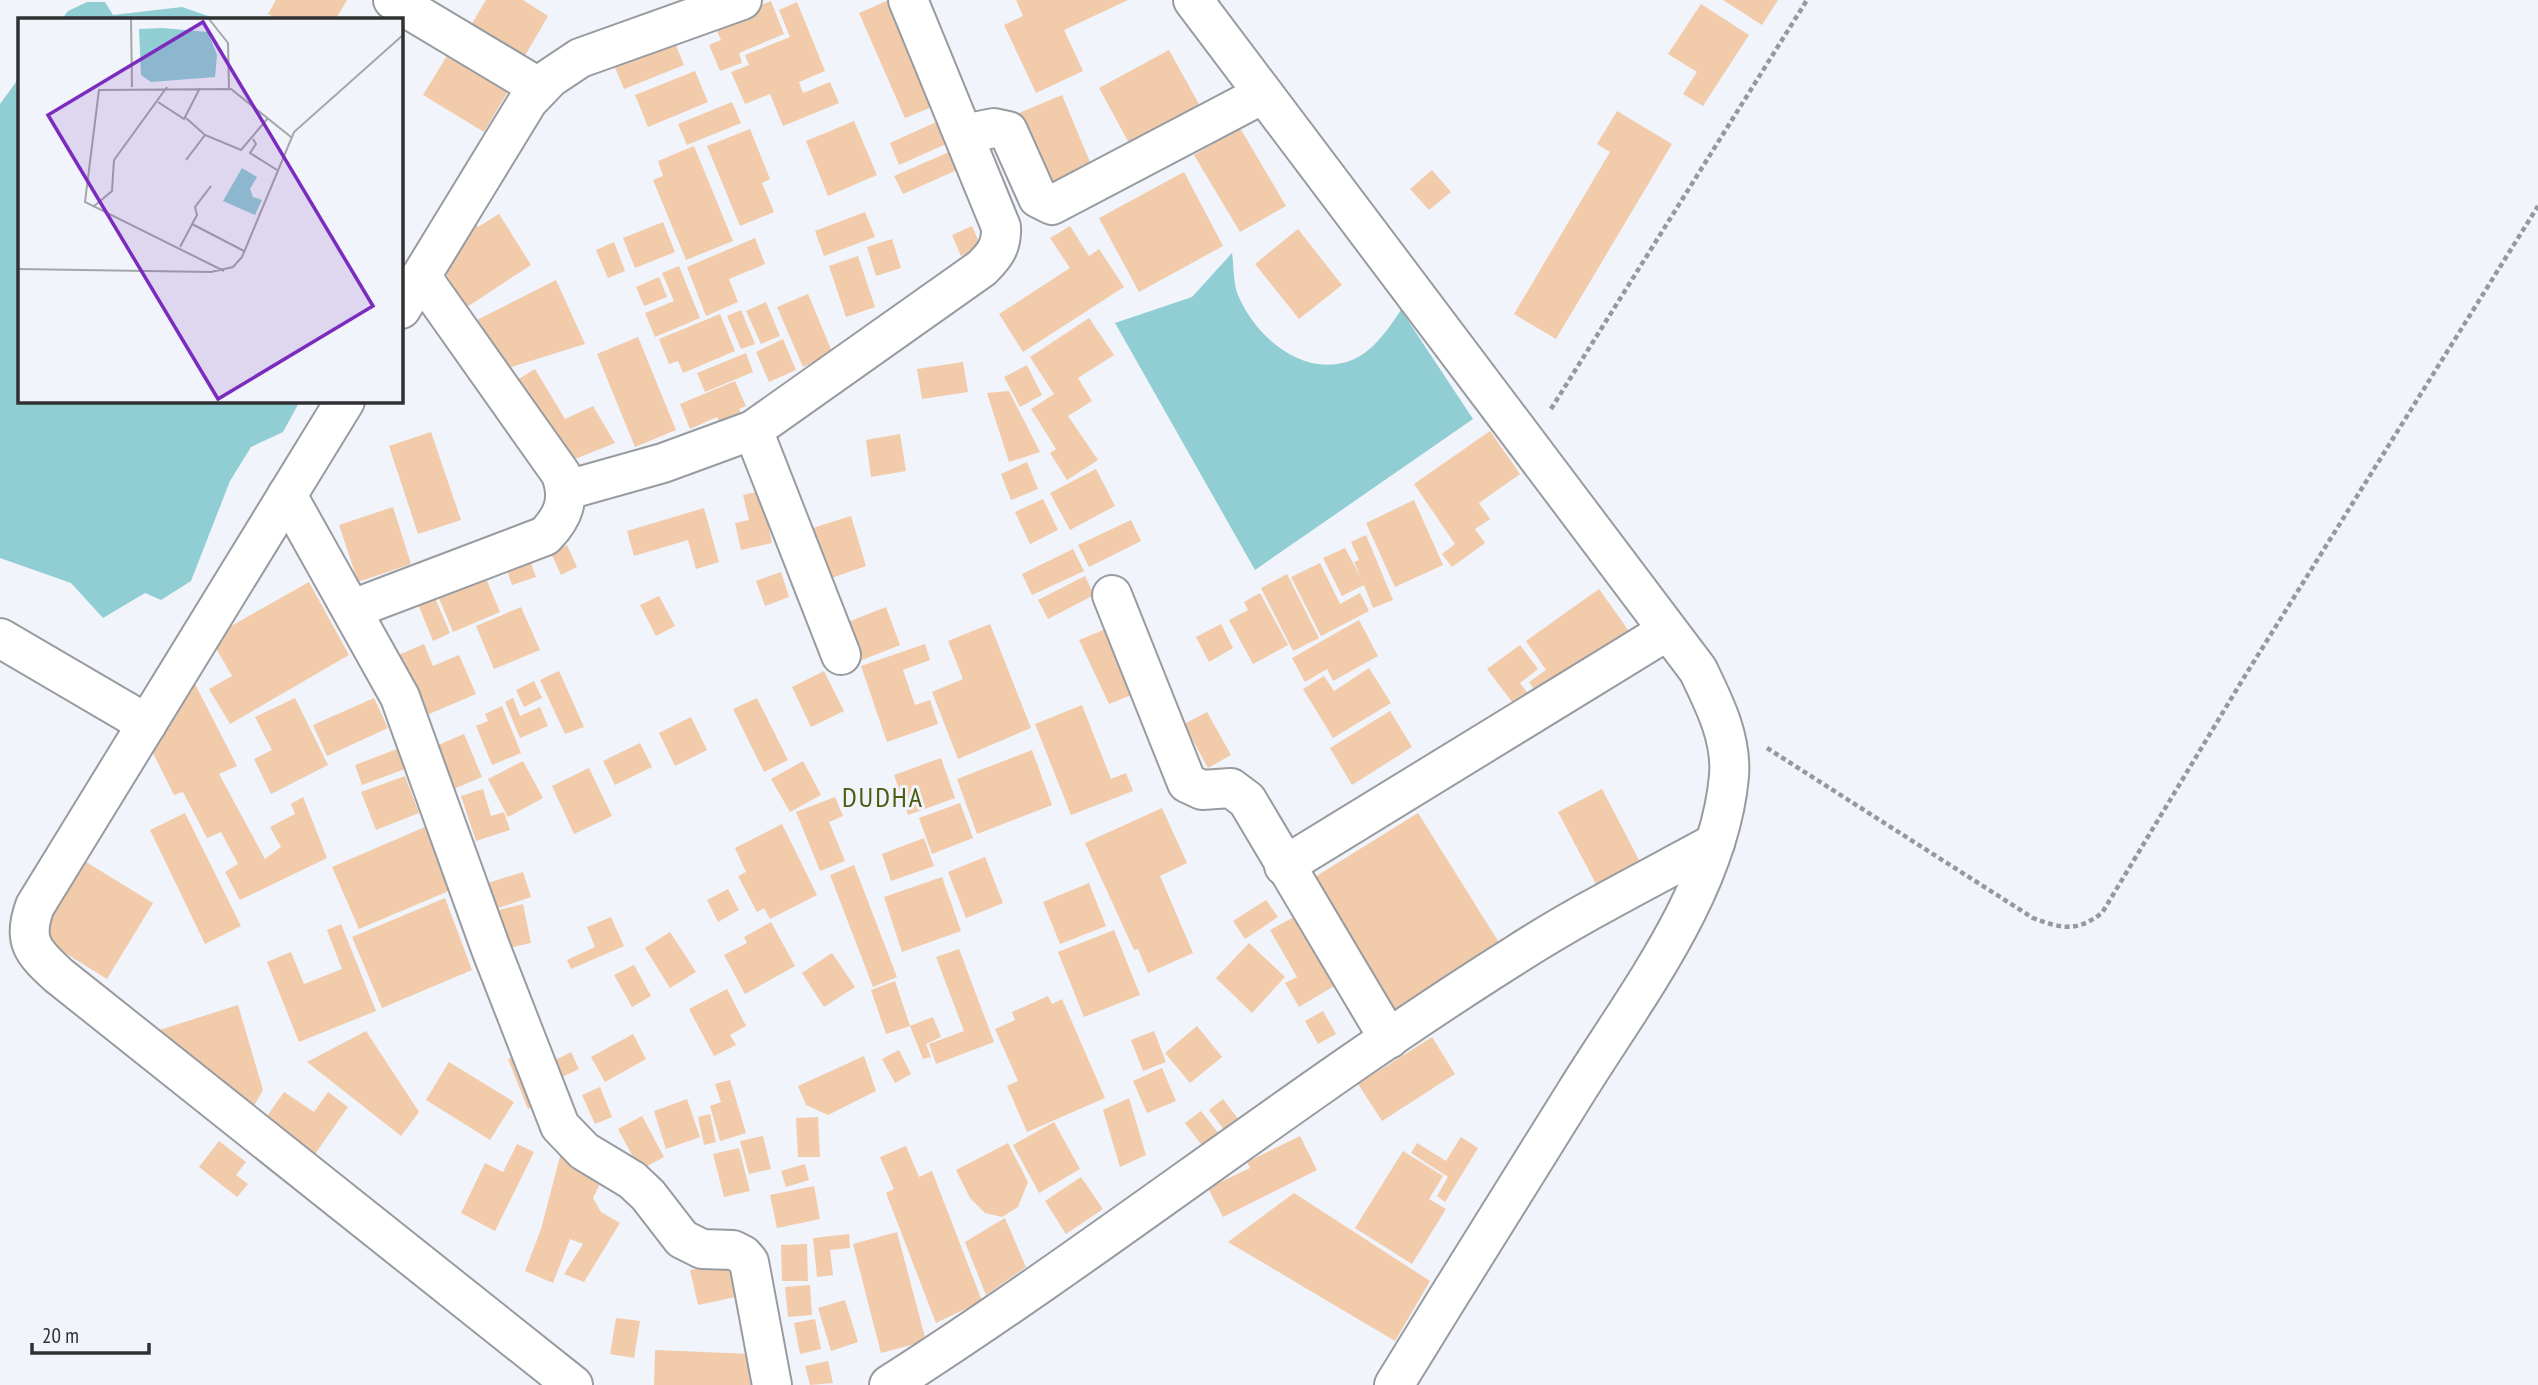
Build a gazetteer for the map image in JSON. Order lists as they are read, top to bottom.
{
  "districts": ["DUDHA"],
  "scale_bar": "20 m"
}
